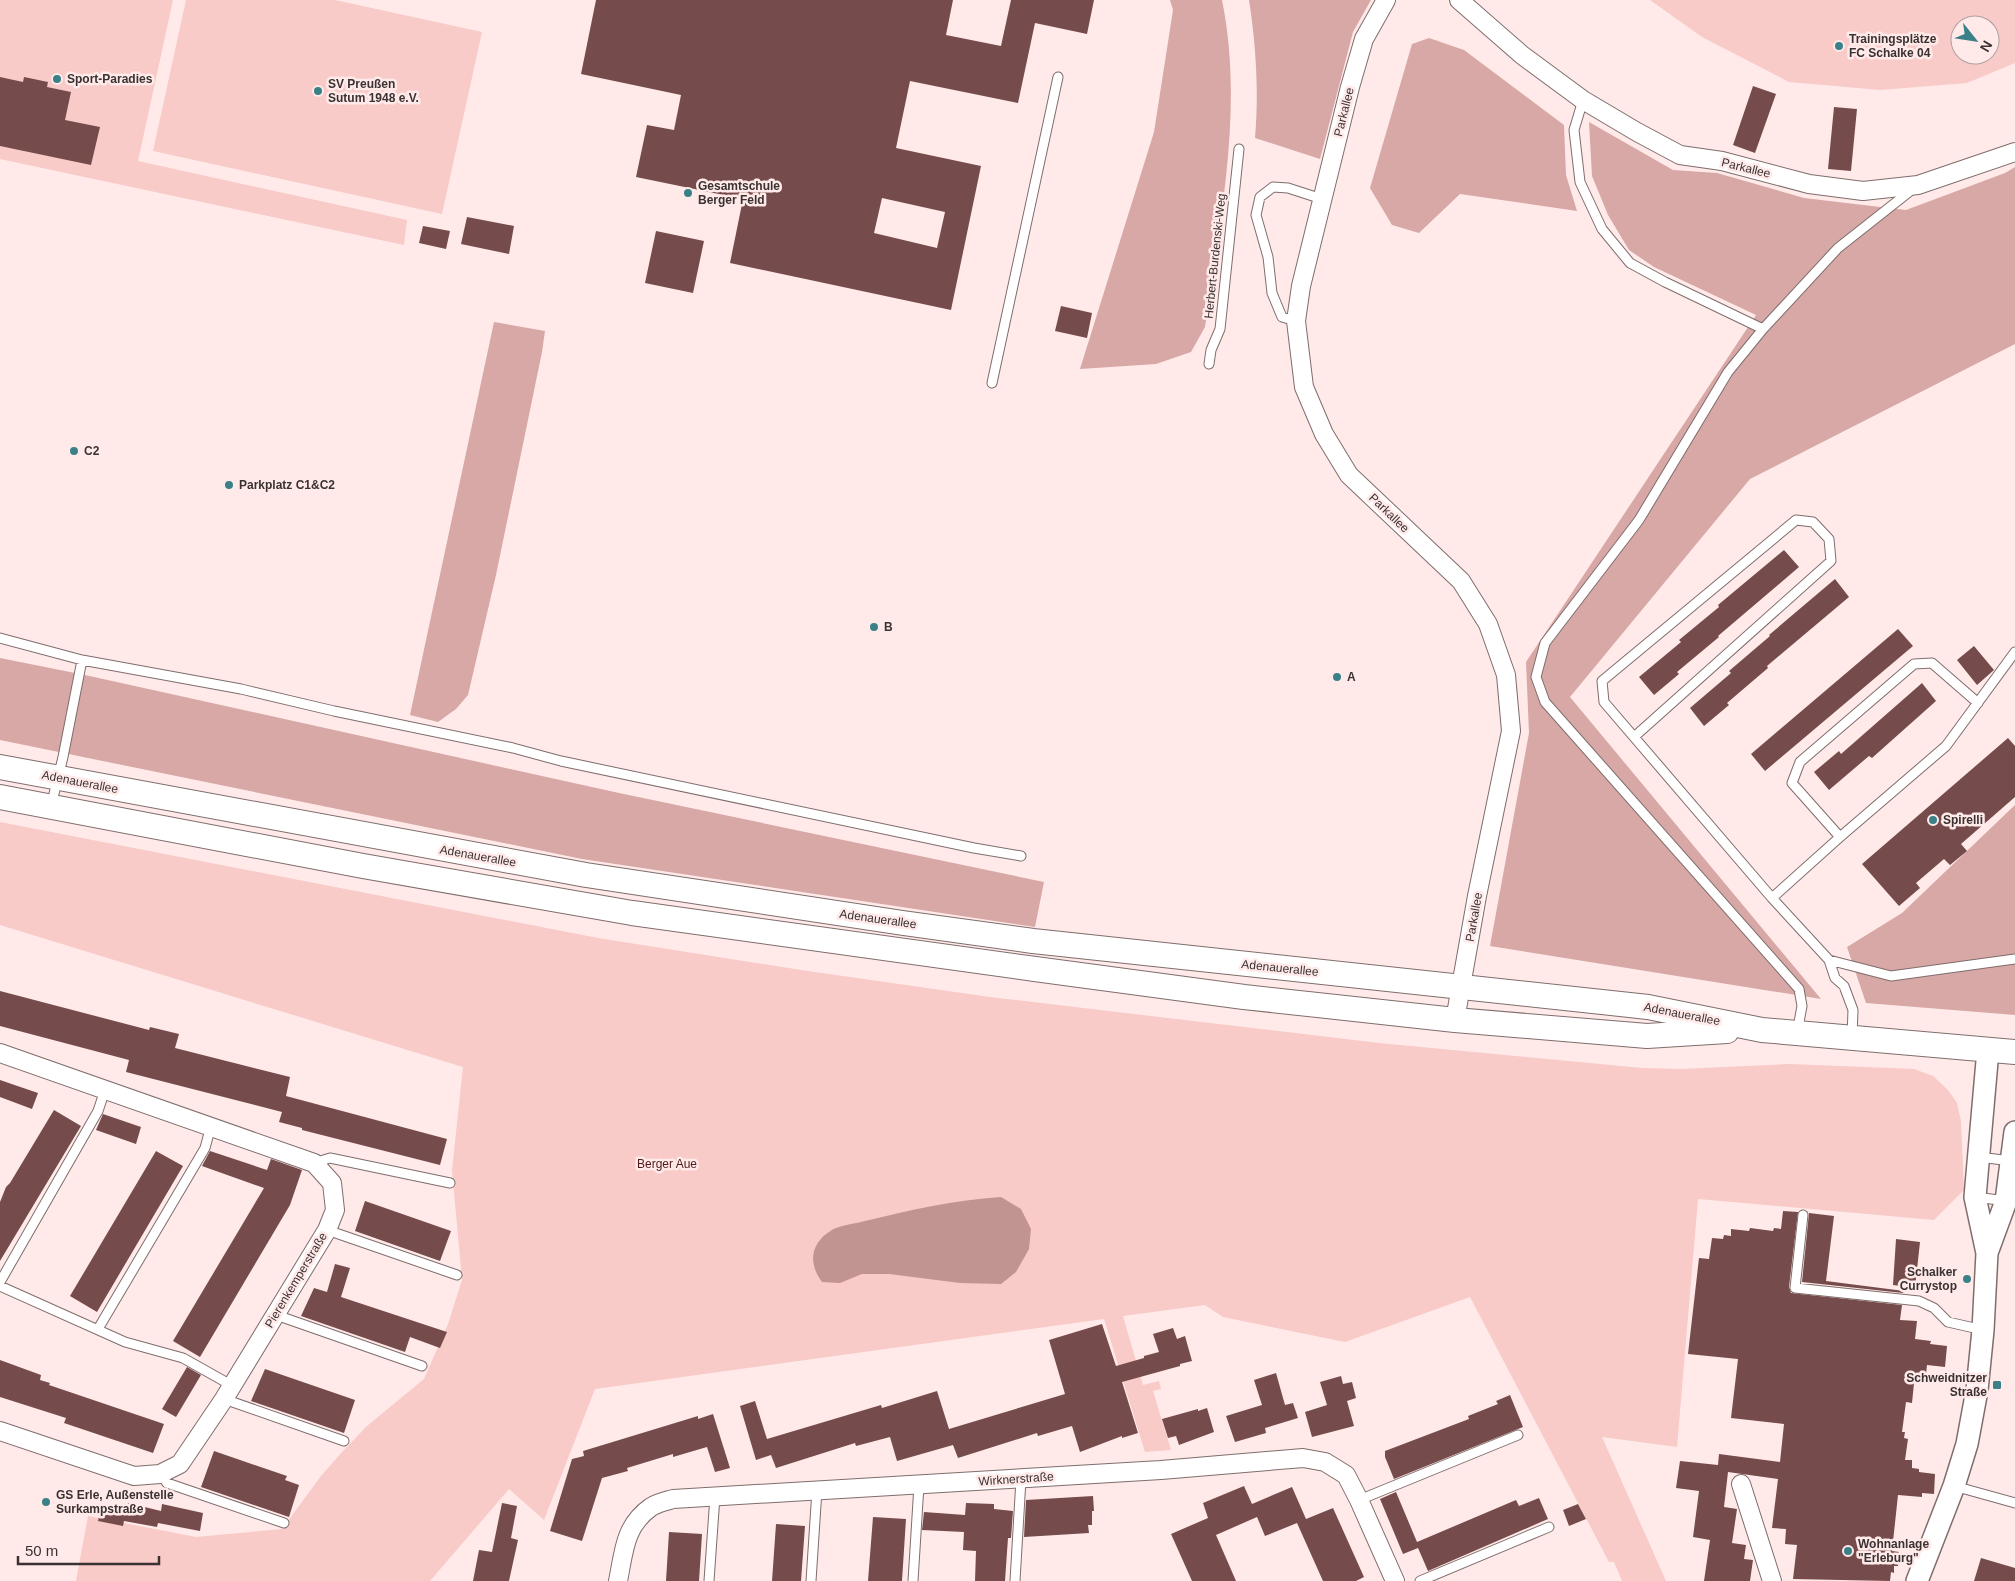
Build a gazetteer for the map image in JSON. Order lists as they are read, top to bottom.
{
  "streets": {
    "main road": ["Adenauerallee"],
    "street": ["Parkallee", "Pierenkemperstraße", "Wirknerstraße"],
    "lane": ["Herbert-Burdenski-Weg"]
  },
  "crossings": [
    ["Parkallee", "Adenauerallee"]
  ],
  "parks": ["Berger Aue"],
  "places": {
    "other": [
      "Trainingsplätze FC Schalke 04",
      "Sport-Paradies",
      "SV Preußen Sutum 1948 e.V.",
      "Gesamtschule Berger Feld",
      "C2",
      "Parkplatz C1&C2",
      "B",
      "A",
      "Spirelli",
      "Schalker Currystop",
      "GS Erle, Außenstelle Surkampstraße",
      "Wohnanlage \"Erleburg\""
    ],
    "transit": ["Schweidnitzer Straße"]
  },
  "scale_bar": "50 m",
  "north": "bottom right"
}
